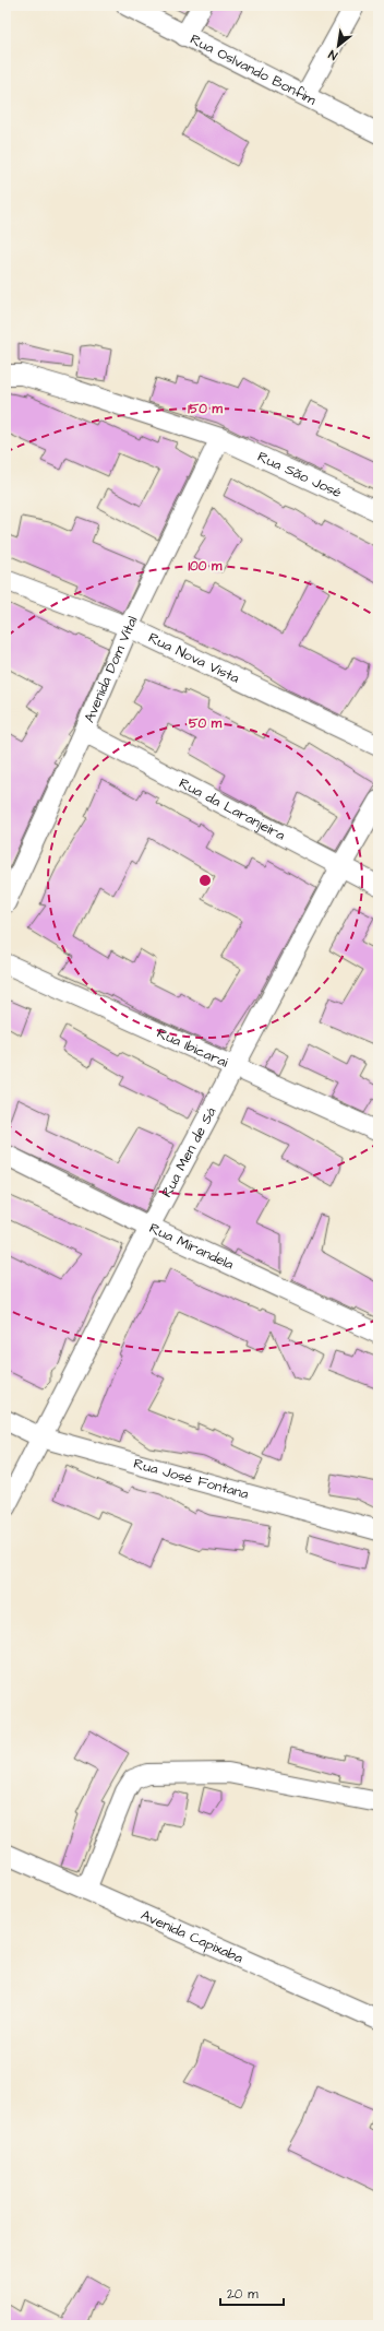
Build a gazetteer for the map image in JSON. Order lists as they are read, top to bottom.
{
  "streets": {
    "street": [
      "Rua Oslvando Bonfim",
      "Rua São José",
      "Rua Nova Vista",
      "Avenida Dom Vital",
      "Rua da Laranjeira",
      "Rua Ibicarai",
      "Rua Men de Sá",
      "Rua Mirandela",
      "Rua José Fontana",
      "Avenida Capixaba"
    ]
  },
  "crossings": [
    ["Rua São José", "Avenida Dom Vital"],
    ["Rua Nova Vista", "Avenida Dom Vital"],
    ["Avenida Dom Vital", "Rua da Laranjeira"],
    ["Rua da Laranjeira", "Rua Men de Sá"],
    ["Rua Ibicarai", "Rua Men de Sá"],
    ["Rua Men de Sá", "Rua Mirandela"],
    ["Rua Men de Sá", "Rua José Fontana"]
  ],
  "scale_bar": "20 m",
  "north": "bottom left",
  "rings": ["150 m", "100 m", "50 m"]
}
